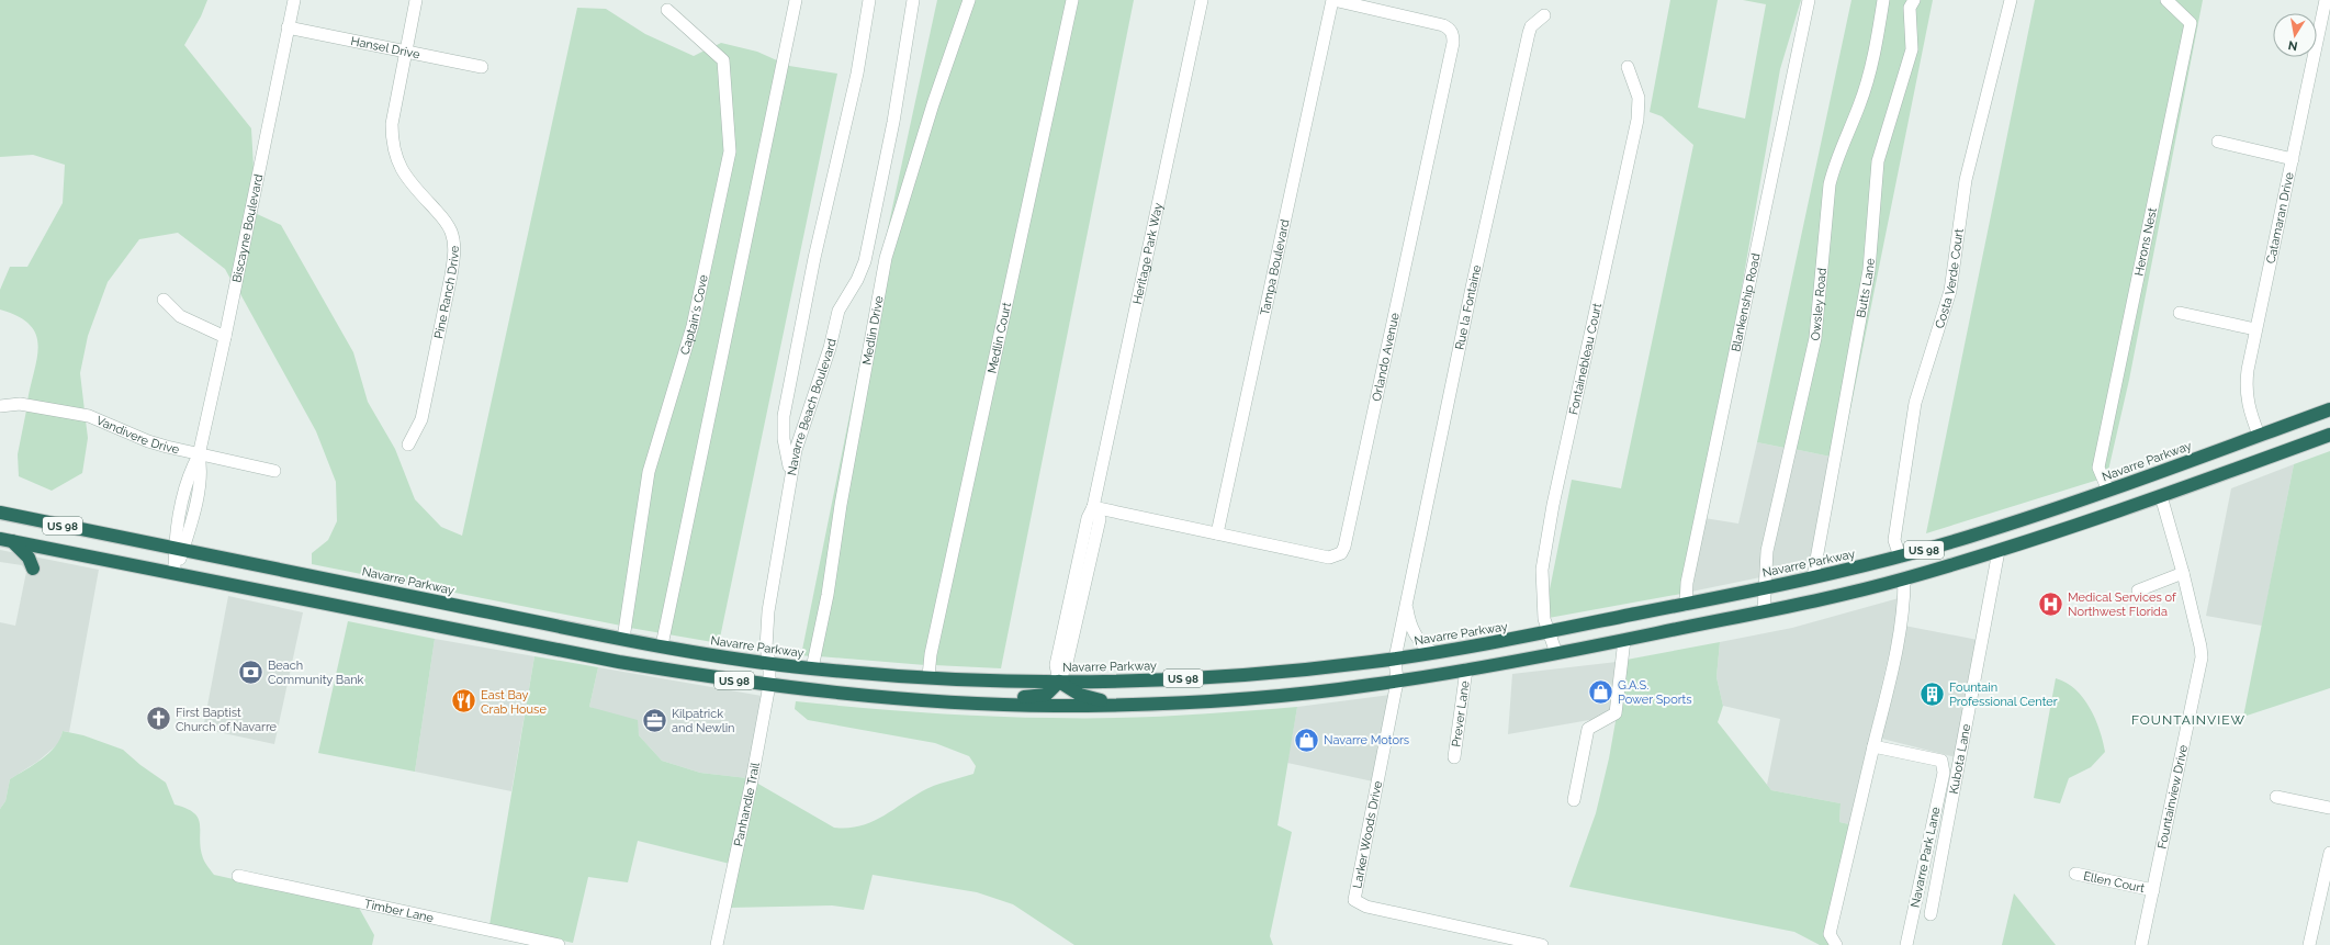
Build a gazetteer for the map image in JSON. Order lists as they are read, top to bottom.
{
  "streets": {
    "highway": ["Navarre Parkway", "US 98"],
    "street": [
      "Hansel Drive",
      "Catamaran Drive",
      "Biscayne Boulevard",
      "Herons Nest",
      "Heritage Park Way",
      "Tampa Boulevard",
      "Costa Verde Court",
      "Butts Lane",
      "Pine Ranch Drive",
      "Blankenship Road",
      "Owsley Road",
      "Rue la Fontaine",
      "Captain's Cove",
      "Medlin Drive",
      "Medlin Court",
      "Orlando Avenue",
      "Fontainebleau Court",
      "Navarre Beach Boulevard",
      "Vandivere Drive",
      "Prever Lane",
      "Kubota Lane",
      "Fountainview Drive",
      "Panhandle Trail",
      "Larker Woods Drive",
      "Navarre Park Lane",
      "Ellen Court",
      "Timber Lane"
    ]
  },
  "crossings": [
    ["Hansel Drive", "Biscayne Boulevard"],
    ["Hansel Drive", "Pine Ranch Drive"],
    ["Catamaran Drive", "Navarre Parkway"],
    ["Biscayne Boulevard", "Vandivere Drive"],
    ["Biscayne Boulevard", "Navarre Parkway"],
    ["Biscayne Boulevard", "US 98"],
    ["Herons Nest", "Navarre Parkway"],
    ["Heritage Park Way", "Orlando Avenue"],
    ["Heritage Park Way", "Navarre Parkway"],
    ["Tampa Boulevard", "Orlando Avenue"],
    ["Costa Verde Court", "Navarre Parkway"],
    ["Butts Lane", "Navarre Parkway"],
    ["Blankenship Road", "Navarre Parkway"],
    ["Owsley Road", "Navarre Parkway"],
    ["Owsley Road", "US 98"],
    ["Rue la Fontaine", "Navarre Parkway"],
    ["Rue la Fontaine", "US 98"],
    ["Rue la Fontaine", "Larker Woods Drive"],
    ["Captain's Cove", "Navarre Parkway"],
    ["Medlin Drive", "Navarre Parkway"],
    ["Medlin Court", "Navarre Parkway"],
    ["Fontainebleau Court", "Navarre Parkway"],
    ["Fontainebleau Court", "US 98"],
    ["Navarre Beach Boulevard", "Panhandle Trail"],
    ["Navarre Parkway", "Panhandle Trail"],
    ["US 98", "Prever Lane"],
    ["US 98", "Kubota Lane"],
    ["US 98", "Fountainview Drive"],
    ["US 98", "Panhandle Trail"],
    ["US 98", "Larker Woods Drive"],
    ["Fountainview Drive", "Ellen Court"]
  ],
  "districts": ["FOUNTAINVIEW"],
  "places": {
    "hospital": ["Medical Services of Northwest Florida"],
    "bank": ["Beach Community Bank"],
    "shop": ["G.A.S. Power Sports", "Navarre Motors"],
    "building": ["Fountain Professional Center"],
    "restaurant": ["East Bay Crab House"],
    "church": ["First Baptist Church of Navarre"],
    "office": ["Kilpatrick and Newlin"]
  },
  "north": "bottom"
}
